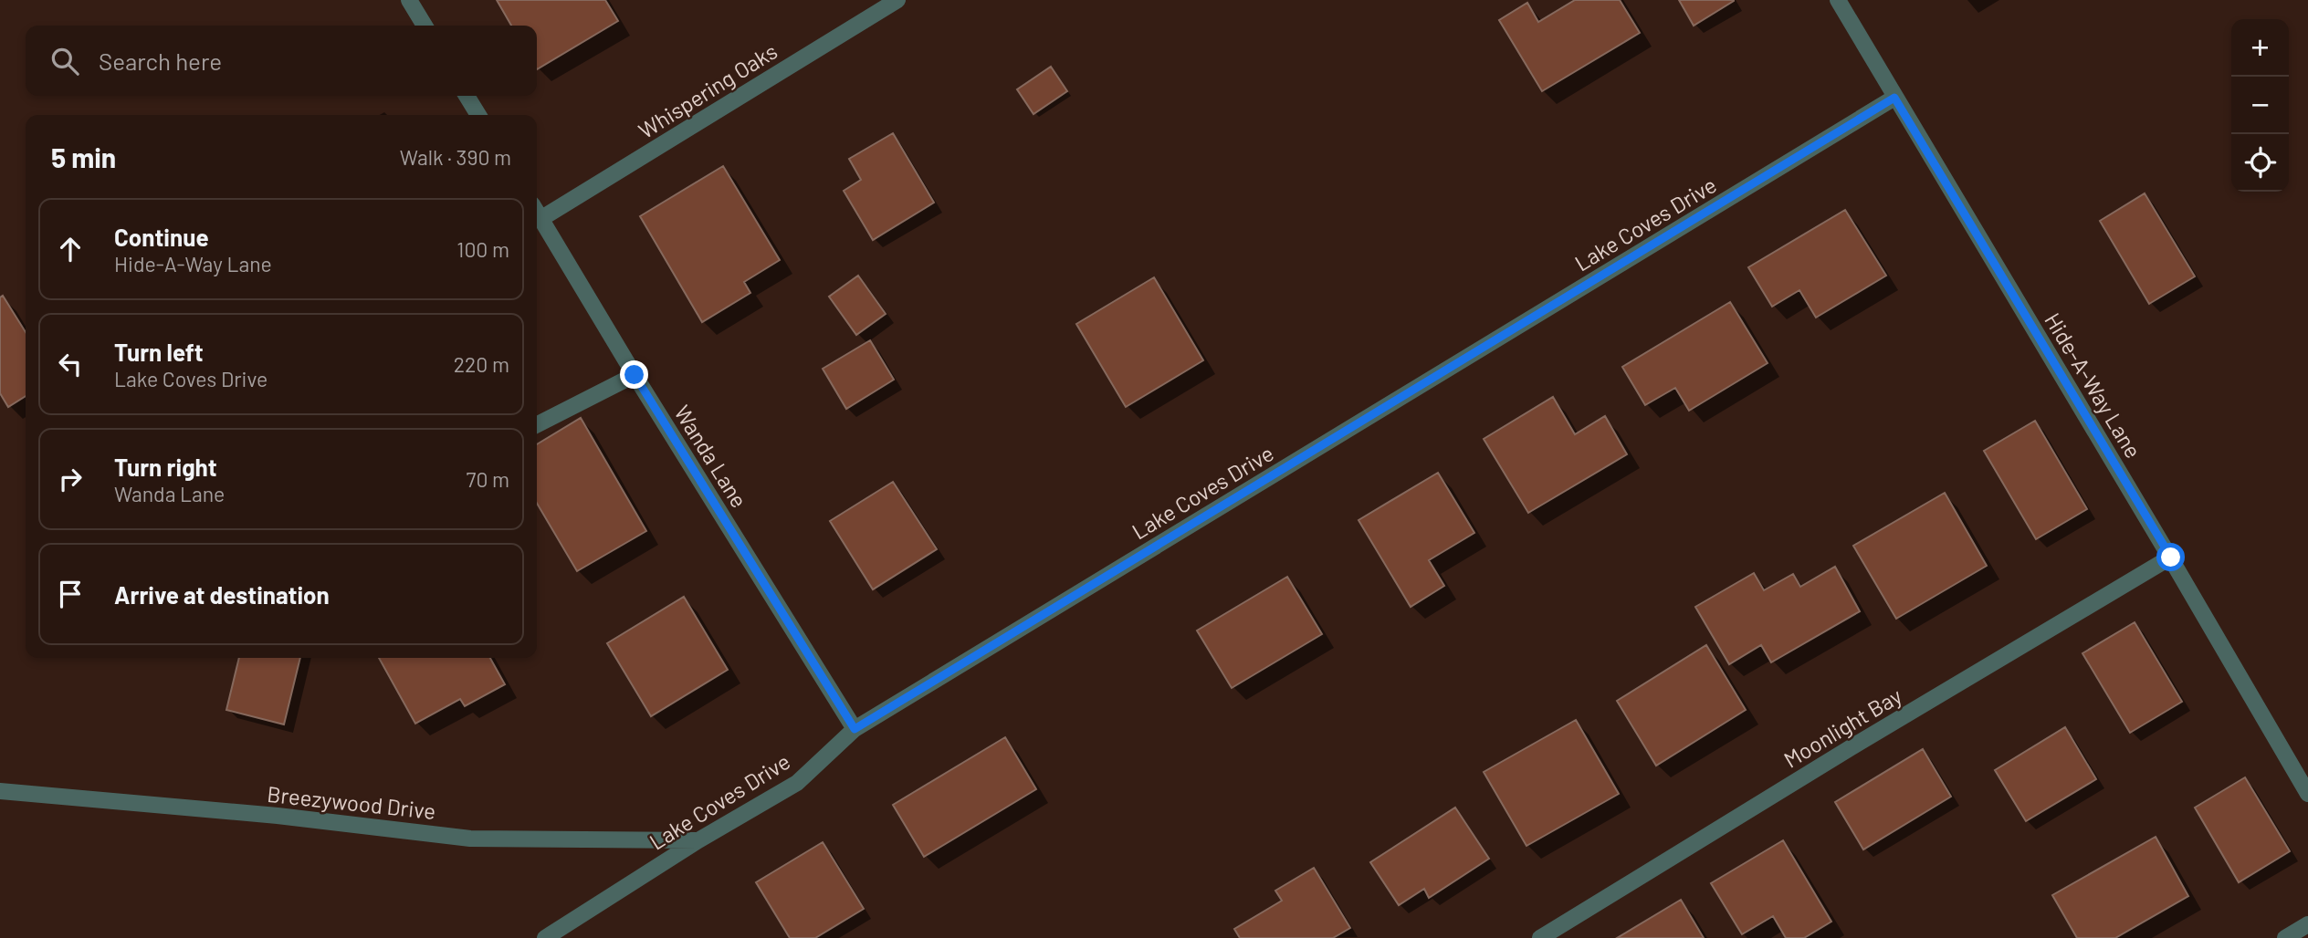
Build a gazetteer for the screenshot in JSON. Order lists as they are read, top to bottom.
{
  "streets": {
    "street": [
      "Whispering Oaks",
      "Lake Coves Drive",
      "Hide-A-Way Lane",
      "Wanda Lane",
      "Moonlight Bay",
      "Breezywood Drive"
    ]
  },
  "crossings": [
    ["Whispering Oaks", "Wanda Lane"],
    ["Lake Coves Drive", "Hide-A-Way Lane"],
    ["Lake Coves Drive", "Wanda Lane"],
    ["Lake Coves Drive", "Breezywood Drive"],
    ["Hide-A-Way Lane", "Moonlight Bay"]
  ],
  "page": {
    "map_buttons": ["+", "−"],
    "search": "Search here",
    "heading": ["5 min", "Walk · 390 m"],
    "list": [
      ["Continue", "Hide-A-Way Lane", "100 m"],
      ["Turn left", "Lake Coves Drive", "220 m"],
      ["Turn right", "Wanda Lane", "70 m"],
      "Arrive at destination"
    ]
  }
}
